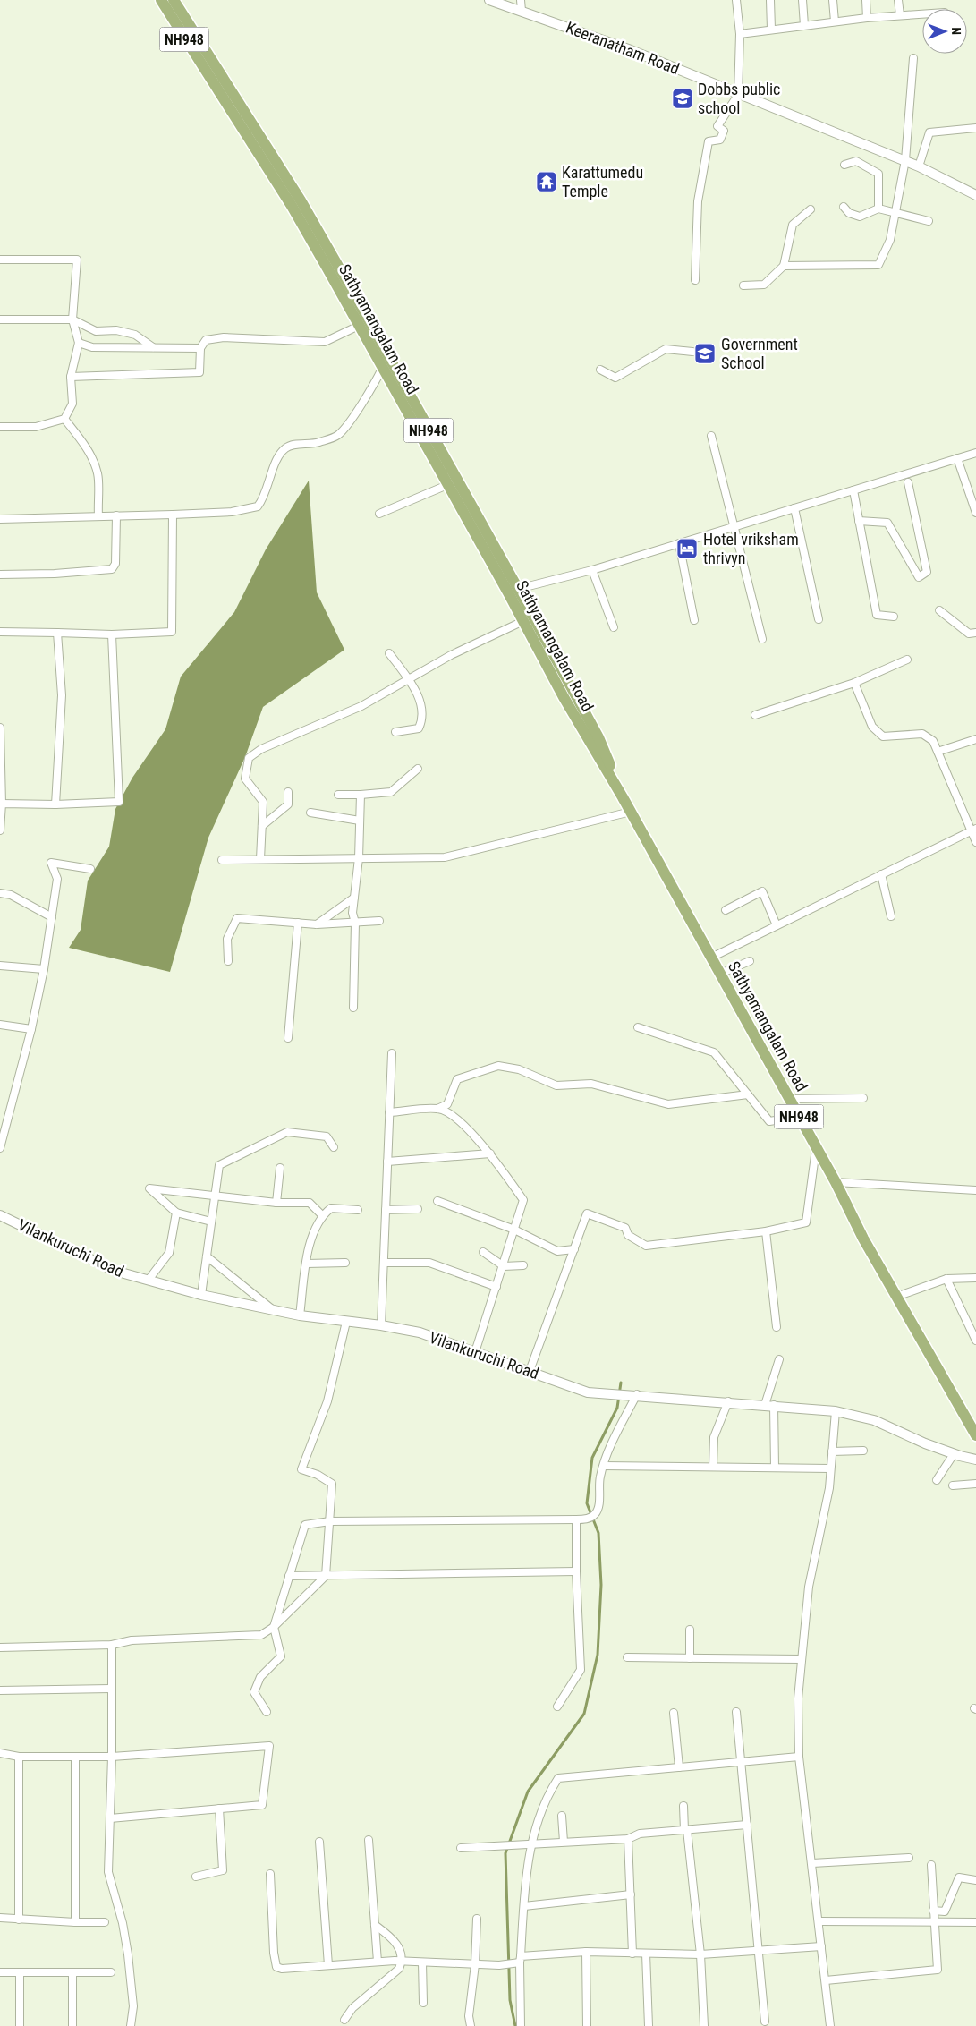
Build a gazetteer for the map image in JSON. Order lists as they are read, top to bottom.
{
  "streets": {
    "highway": ["NH948", "Sathyamangalam Road"],
    "street": ["Keeranatham Road", "Vilankuruchi Road"]
  },
  "places": {
    "school or university": ["Dobbs public school", "Government School"],
    "temple": ["Karattumedu Temple"],
    "hotel": ["Hotel vriksham thrivyn"]
  },
  "north": "right"
}
